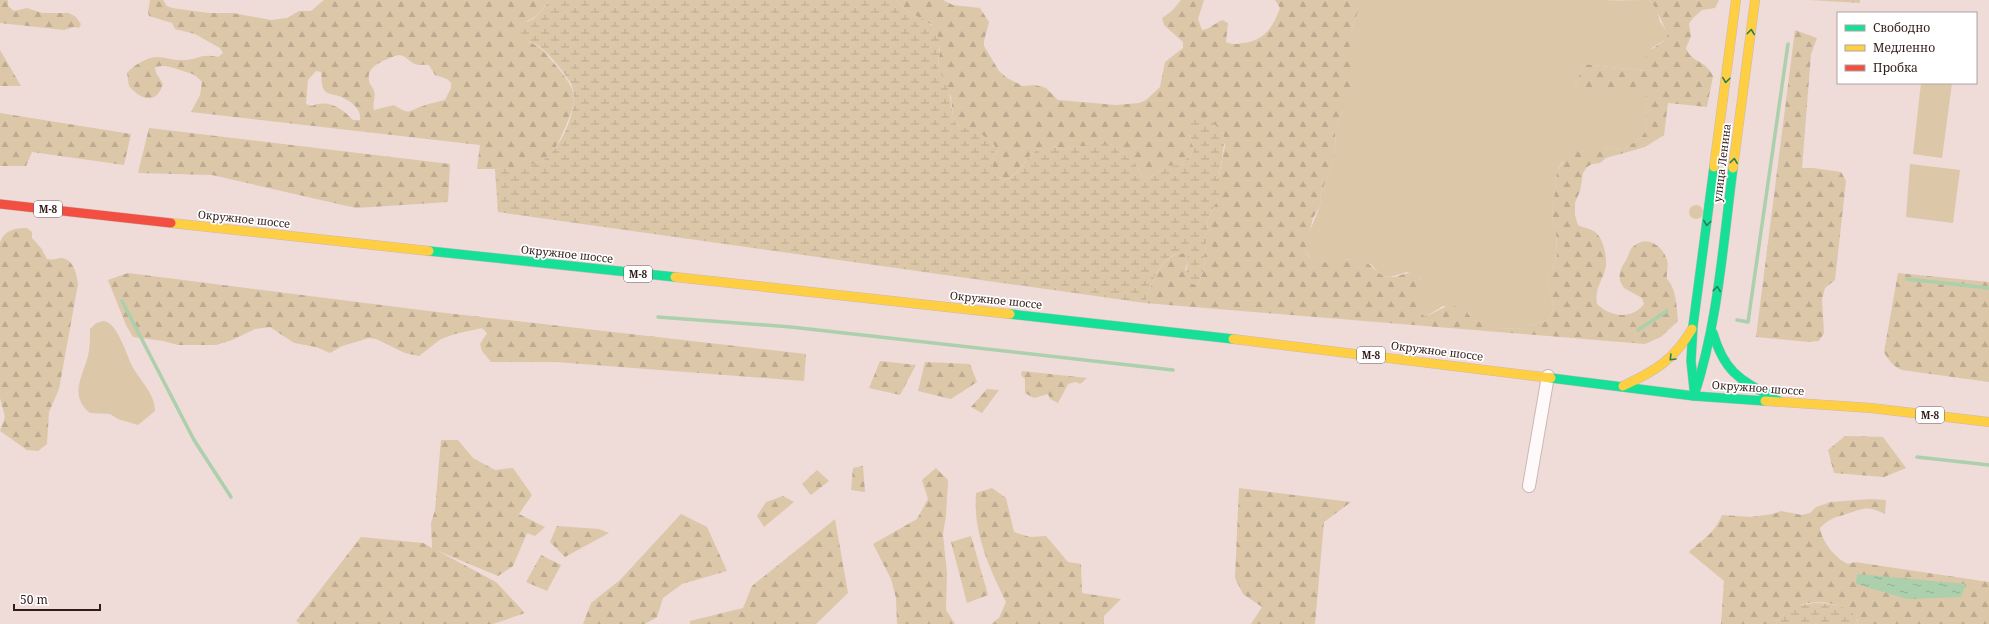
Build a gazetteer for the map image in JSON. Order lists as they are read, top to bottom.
{
  "streets": {
    "main road": ["улица Ленина", "М-8", "Окружное шоссе"]
  },
  "crossings": [
    ["улица Ленина", "Окружное шоссе"]
  ],
  "legend": ["Свободно", "Медленно", "Пробка"],
  "scale_bar": "50 m"
}
